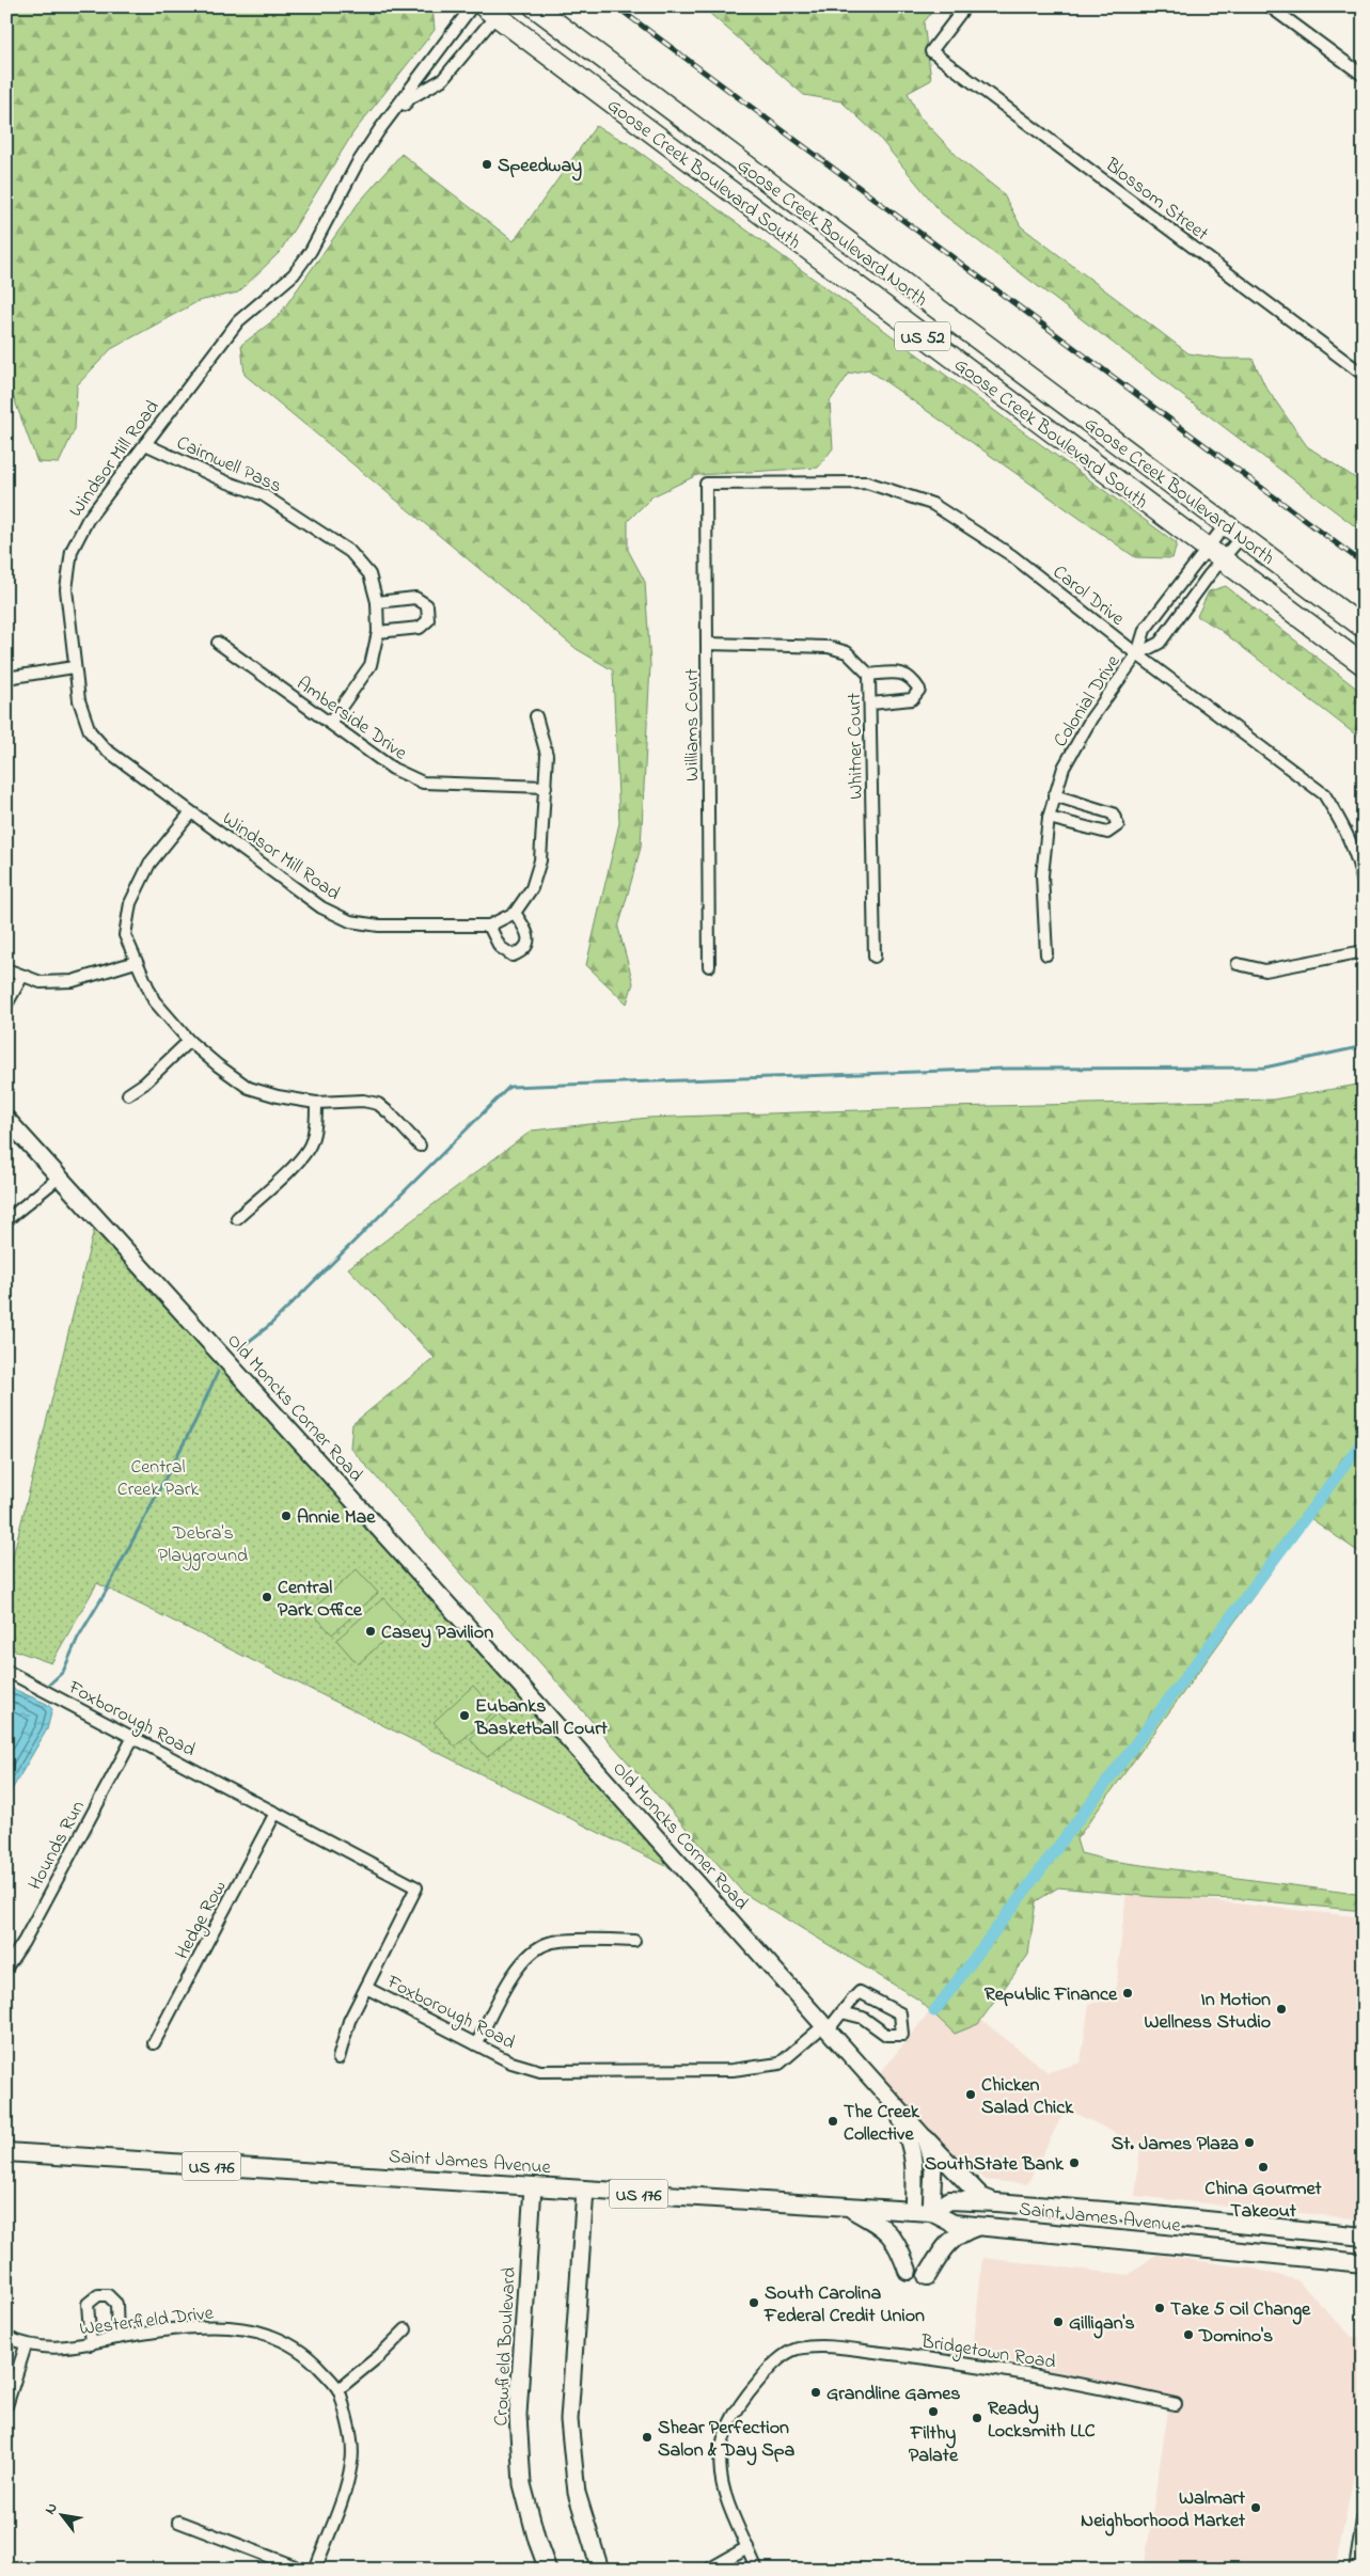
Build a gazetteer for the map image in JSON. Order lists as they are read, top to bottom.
{
  "streets": {
    "highway": ["Goose Creek Boulevard South", "Goose Creek Boulevard North", "US 52"],
    "main road": ["Saint James Avenue", "US 176"],
    "street": [
      "Blossom Street",
      "Windsor Mill Road",
      "Cairnwell Pass",
      "Carol Drive",
      "Colonial Drive",
      "Amberside Drive",
      "Williams Court",
      "Whitner Court",
      "Old Moncks Corner Road",
      "Foxborough Road",
      "Hounds Run",
      "Hedge Row",
      "Westerfield Drive",
      "Crowfield Boulevard",
      "Bridgetown Road"
    ]
  },
  "crossings": [
    ["Goose Creek Boulevard South", "Windsor Mill Road"],
    ["Goose Creek Boulevard South", "Colonial Drive"],
    ["Goose Creek Boulevard North", "Colonial Drive"],
    ["Windsor Mill Road", "Cairnwell Pass"],
    ["Cairnwell Pass", "Amberside Drive"],
    ["Carol Drive", "Colonial Drive"],
    ["Carol Drive", "Williams Court"],
    ["Williams Court", "Whitner Court"],
    ["Old Moncks Corner Road", "Foxborough Road"],
    ["Foxborough Road", "Hounds Run"],
    ["Foxborough Road", "Hedge Row"],
    ["Saint James Avenue", "Crowfield Boulevard"]
  ],
  "parks": ["Central Creek Park", "Debra's Playground"],
  "places": [
    "Speedway",
    "Annie Mae",
    "Central Park Office",
    "Casey Pavilion",
    "Eubanks Basketball Court",
    "Republic Finance",
    "In Motion Wellness Studio",
    "Chicken Salad Chick",
    "The Creek Collective",
    "St. James Plaza",
    "SouthState Bank",
    "China Gourmet Takeout",
    "South Carolina Federal Credit Union",
    "Take 5 Oil Change",
    "Gilligan's",
    "Domino's",
    "Grandline Games",
    "Filthy Palate",
    "Ready Locksmith LLC",
    "Shear Perfection Salon & Day Spa",
    "Walmart Neighborhood Market"
  ],
  "north": "top left"
}
